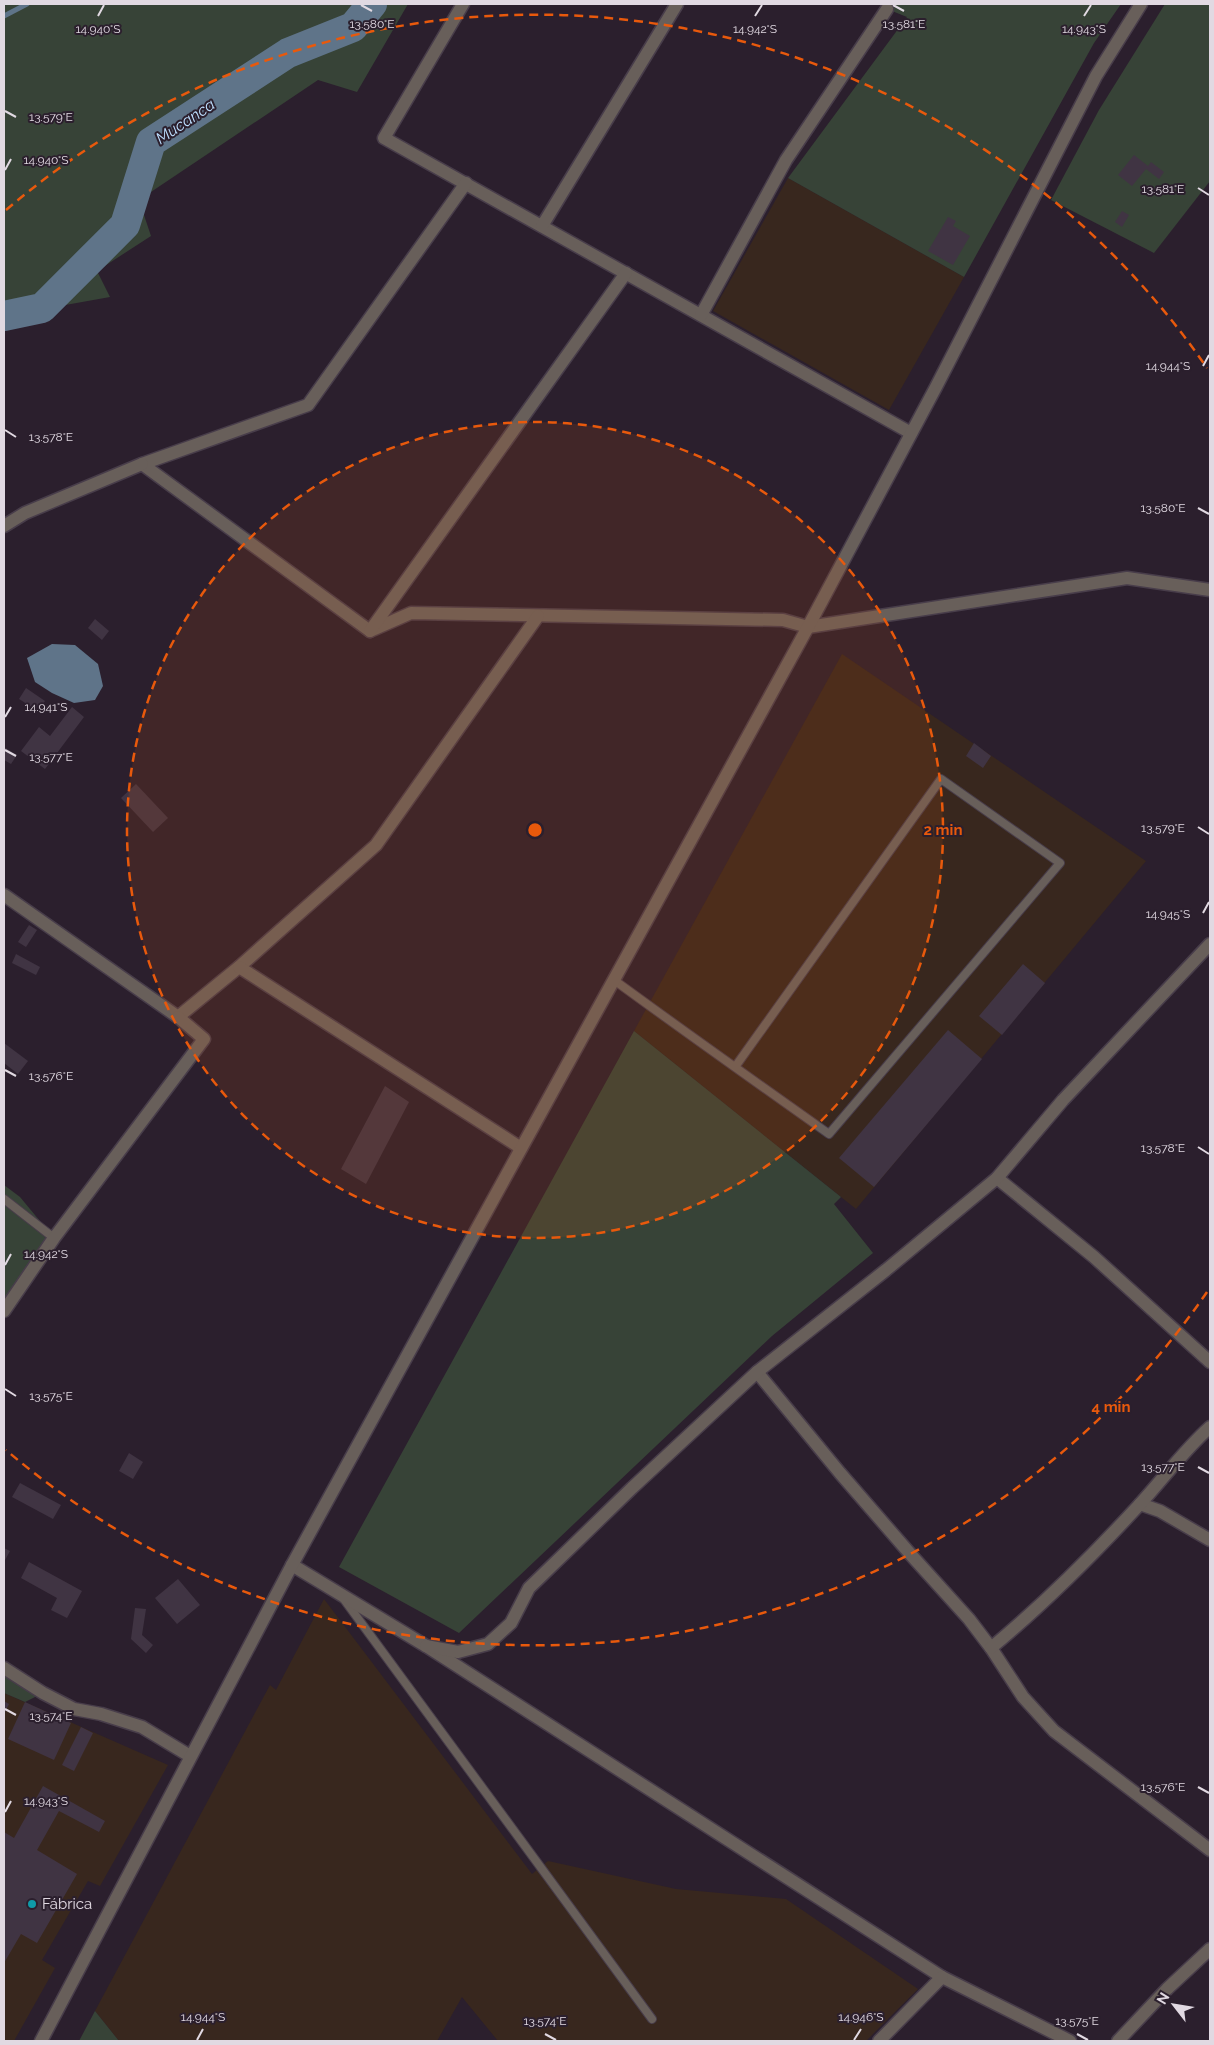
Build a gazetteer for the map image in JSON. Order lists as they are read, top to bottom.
{
  "water": ["Mucanca"],
  "places": ["Fábrica"],
  "north": "top left",
  "coordinates": [
    "13.580°E",
    "13.581°E",
    "14.940°S",
    "14.942°S",
    "14.943°S",
    "13.579°E",
    "14.944°S",
    "13.578°E",
    "14.941°S",
    "13.577°E",
    "14.945°S",
    "13.576°E",
    "13.575°E",
    "13.574°E",
    "14.946°S"
  ],
  "rings": ["2 min", "4 min"]
}
